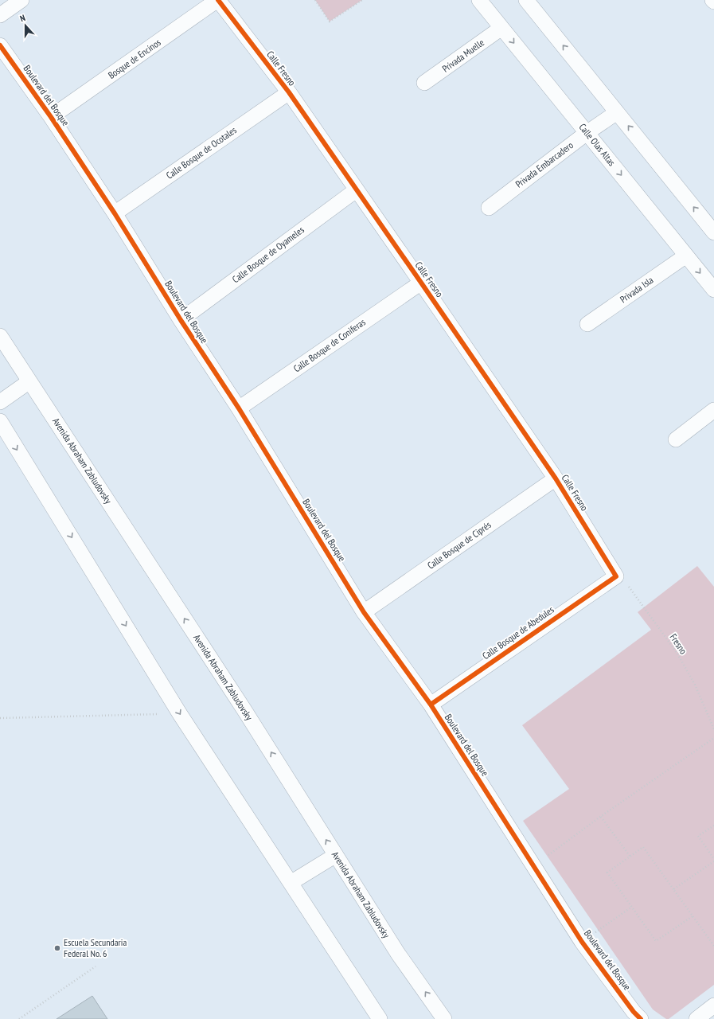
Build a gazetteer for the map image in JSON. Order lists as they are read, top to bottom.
{
  "streets": {
    "street": [
      "Privada Muelle",
      "Bosque de Encinos",
      "Calle Fresno",
      "Boulevard del Bosque",
      "Calle Olas Altas",
      "Calle Bosque de Ocotales",
      "Privada Embarcadero",
      "Calle Bosque de Oyameles",
      "Privada Isla",
      "Calle Bosque de Coniferas",
      "Avenida Abraham Zabludovsky",
      "Calle Bosque de Ciprés",
      "Calle Bosque de Abedules"
    ],
    "path": ["Fresno"]
  },
  "crossings": [
    ["Privada Muelle", "Calle Olas Altas"],
    ["Bosque de Encinos", "Calle Fresno"],
    ["Bosque de Encinos", "Boulevard del Bosque"],
    ["Calle Fresno", "Calle Bosque de Ocotales"],
    ["Calle Fresno", "Calle Bosque de Oyameles"],
    ["Calle Fresno", "Calle Bosque de Coniferas"],
    ["Calle Fresno", "Calle Bosque de Ciprés"],
    ["Calle Fresno", "Calle Bosque de Abedules"],
    ["Calle Fresno", "Fresno"],
    ["Boulevard del Bosque", "Calle Bosque de Ocotales"],
    ["Boulevard del Bosque", "Calle Bosque de Oyameles"],
    ["Boulevard del Bosque", "Calle Bosque de Coniferas"],
    ["Boulevard del Bosque", "Calle Bosque de Ciprés"],
    ["Boulevard del Bosque", "Calle Bosque de Abedules"],
    ["Calle Olas Altas", "Privada Embarcadero"],
    ["Calle Olas Altas", "Privada Isla"],
    ["Calle Bosque de Abedules", "Fresno"]
  ],
  "places": ["Escuela Secundaria Federal No. 6"],
  "north": "top"
}
